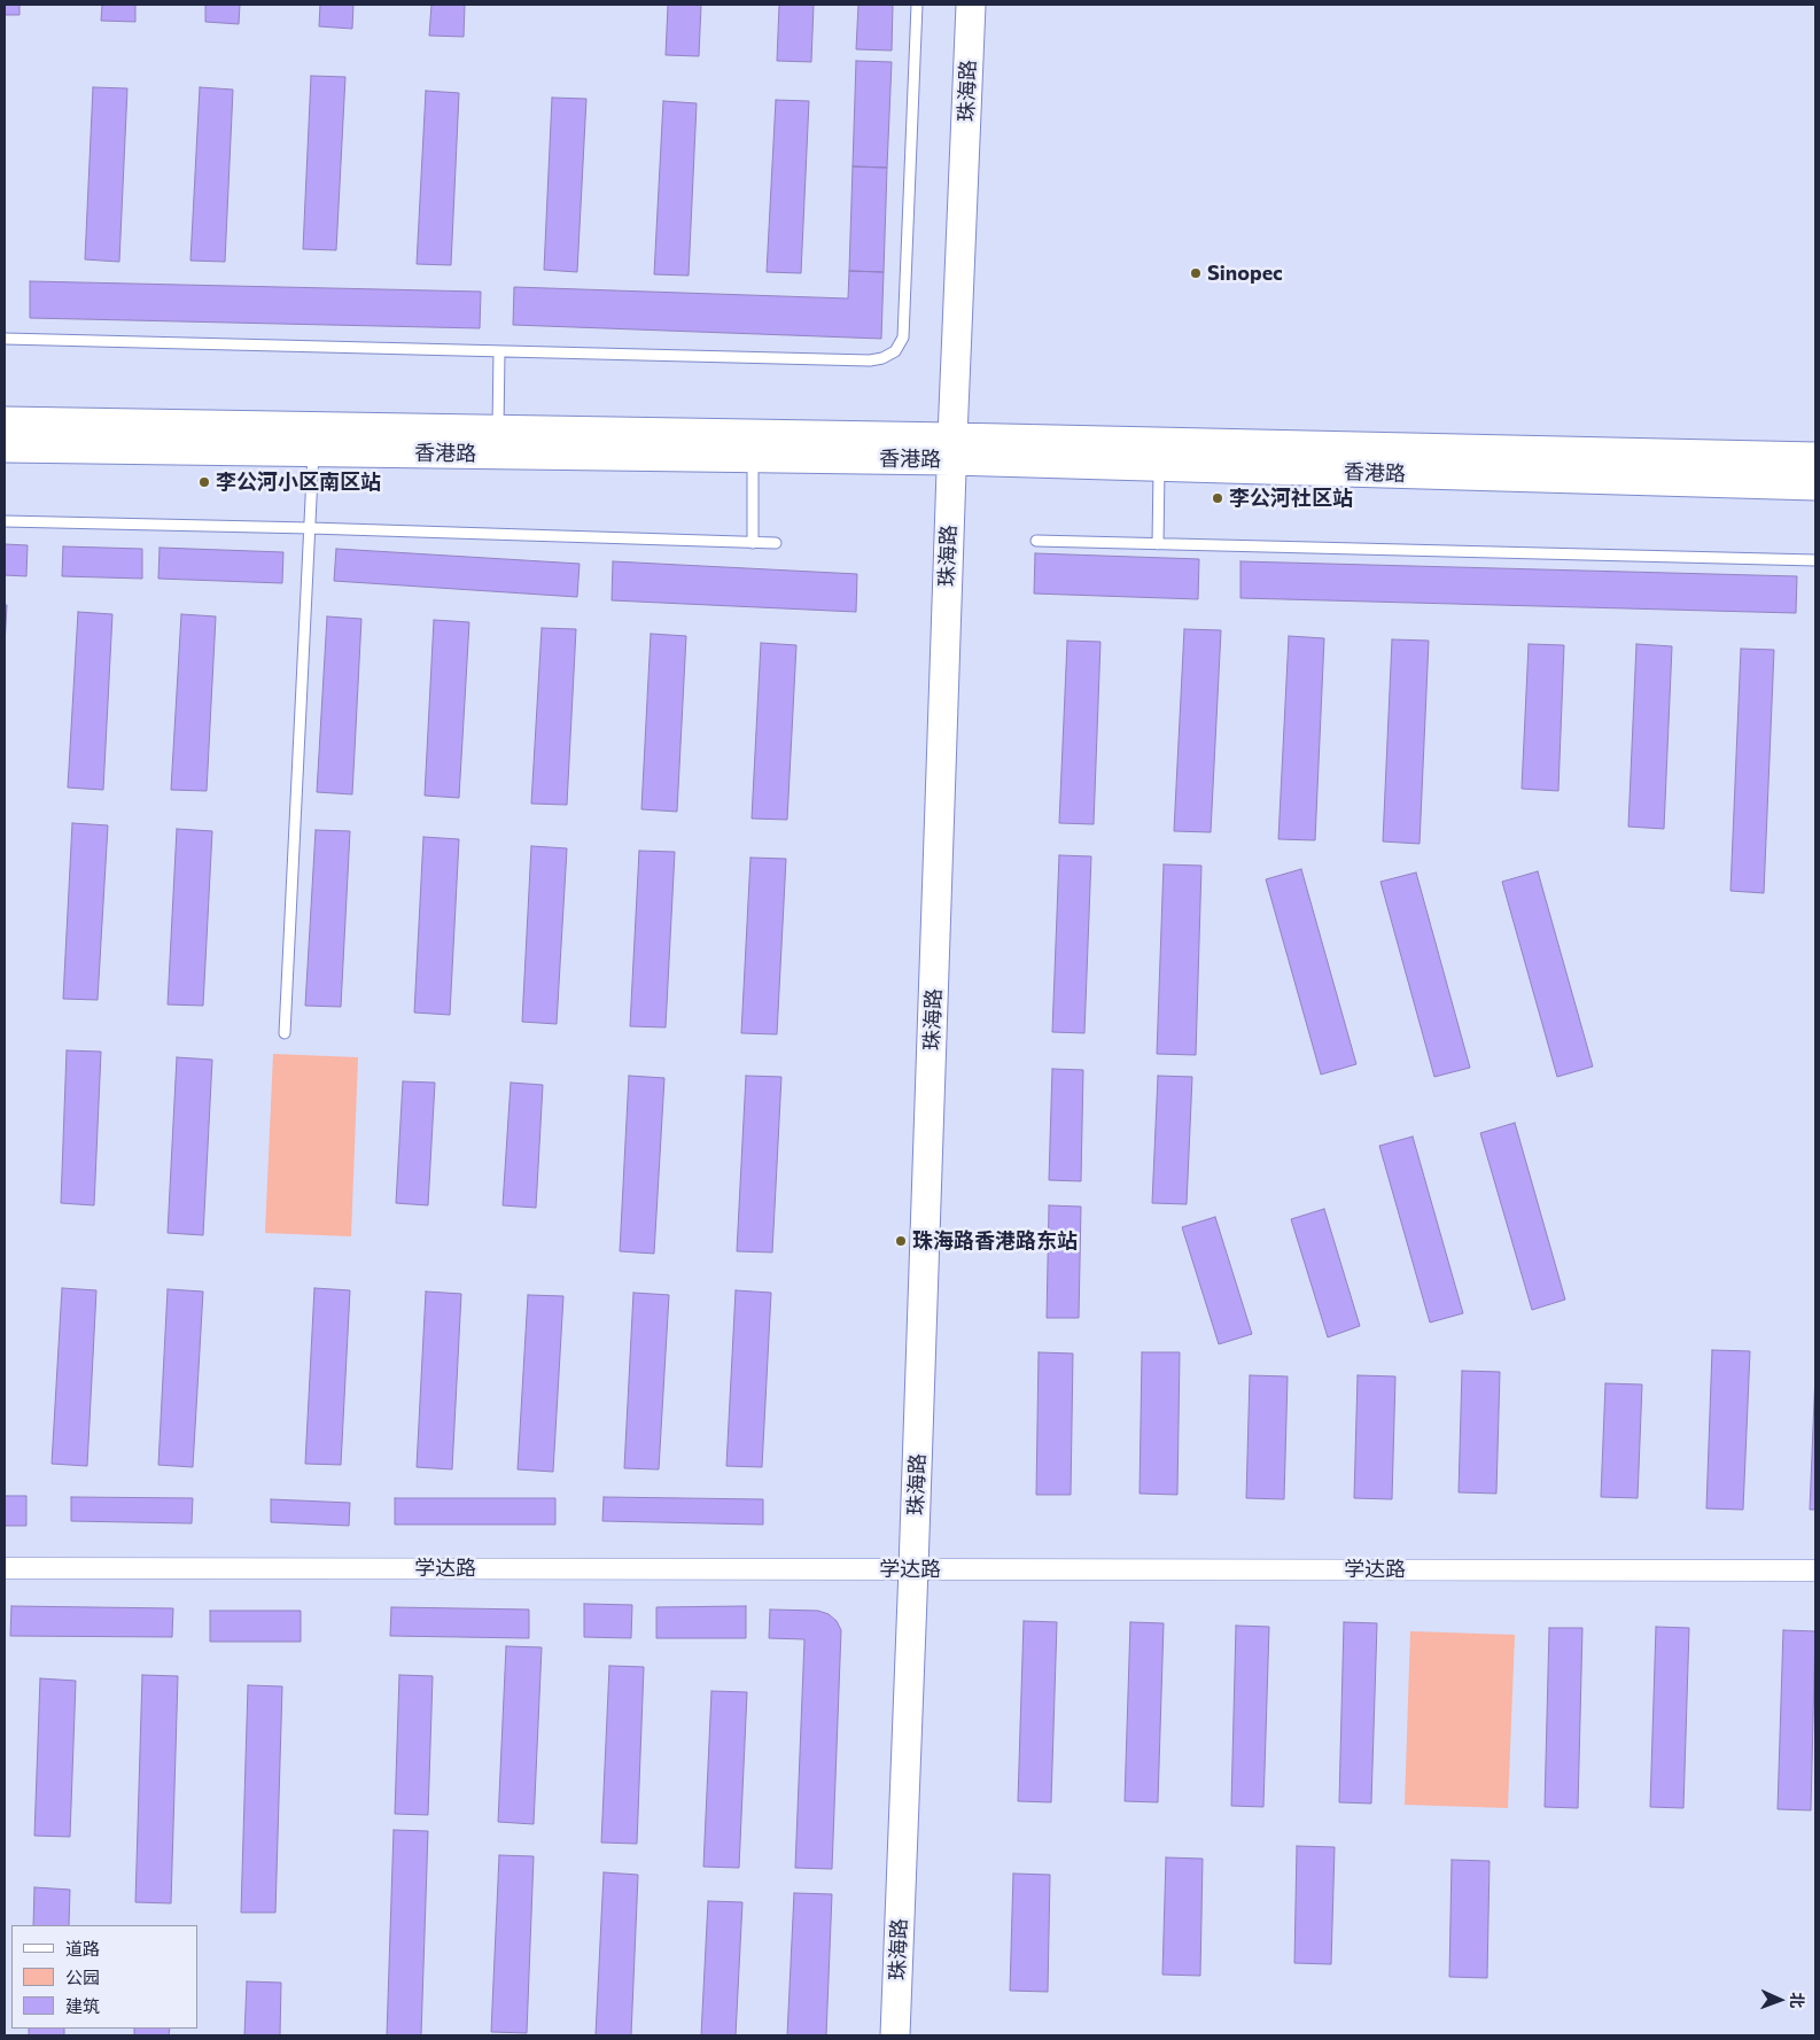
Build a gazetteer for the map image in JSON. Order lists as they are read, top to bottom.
{
  "streets": {
    "main road": ["珠海路", "香港路"],
    "street": ["学达路"]
  },
  "crossings": [
    ["珠海路", "香港路"],
    ["珠海路", "学达路"]
  ],
  "places": [
    "Sinopec",
    "李公河小区南区站",
    "李公河社区站",
    "珠海路香港路东站"
  ],
  "legend": ["道路", "公园", "建筑"],
  "north": "right"
}
